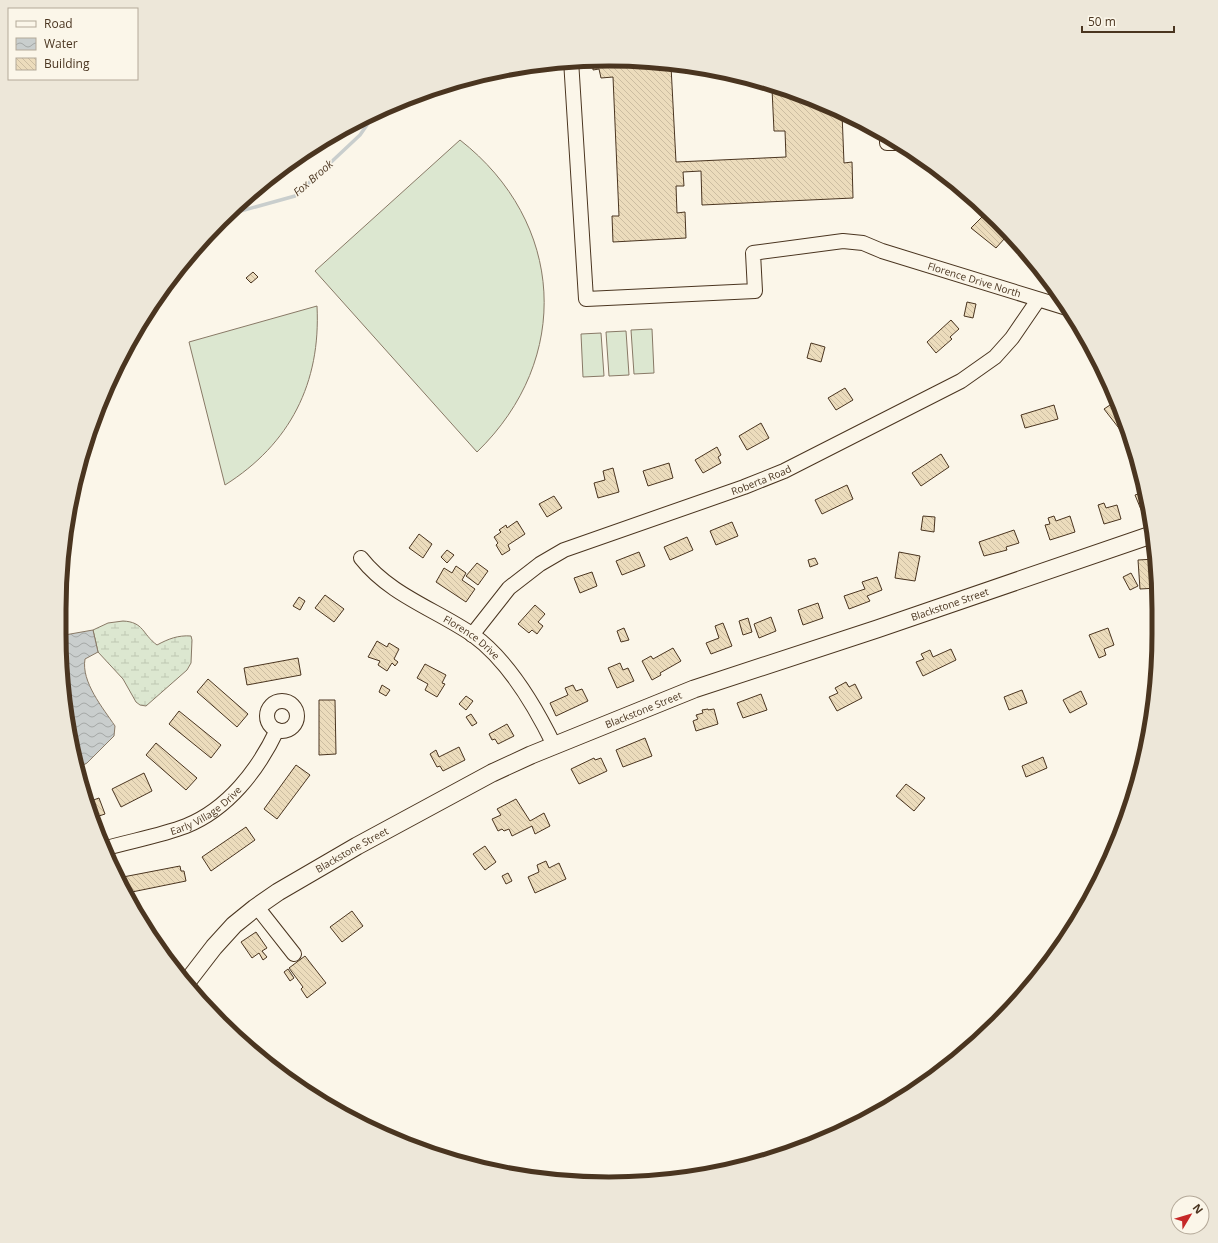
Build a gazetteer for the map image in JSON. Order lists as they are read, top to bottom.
{
  "streets": {
    "main road": ["Blackstone Street"],
    "street": [
      "Florence Drive North",
      "Roberta Road",
      "Florence Drive",
      "Early Village Drive"
    ]
  },
  "crossings": [
    ["Florence Drive North", "Roberta Road"],
    ["Roberta Road", "Florence Drive"],
    ["Blackstone Street", "Florence Drive"]
  ],
  "water": ["Fox Brook"],
  "legend": ["Road", "Water", "Building"],
  "scale_bar": "50 m",
  "north": "top right"
}
